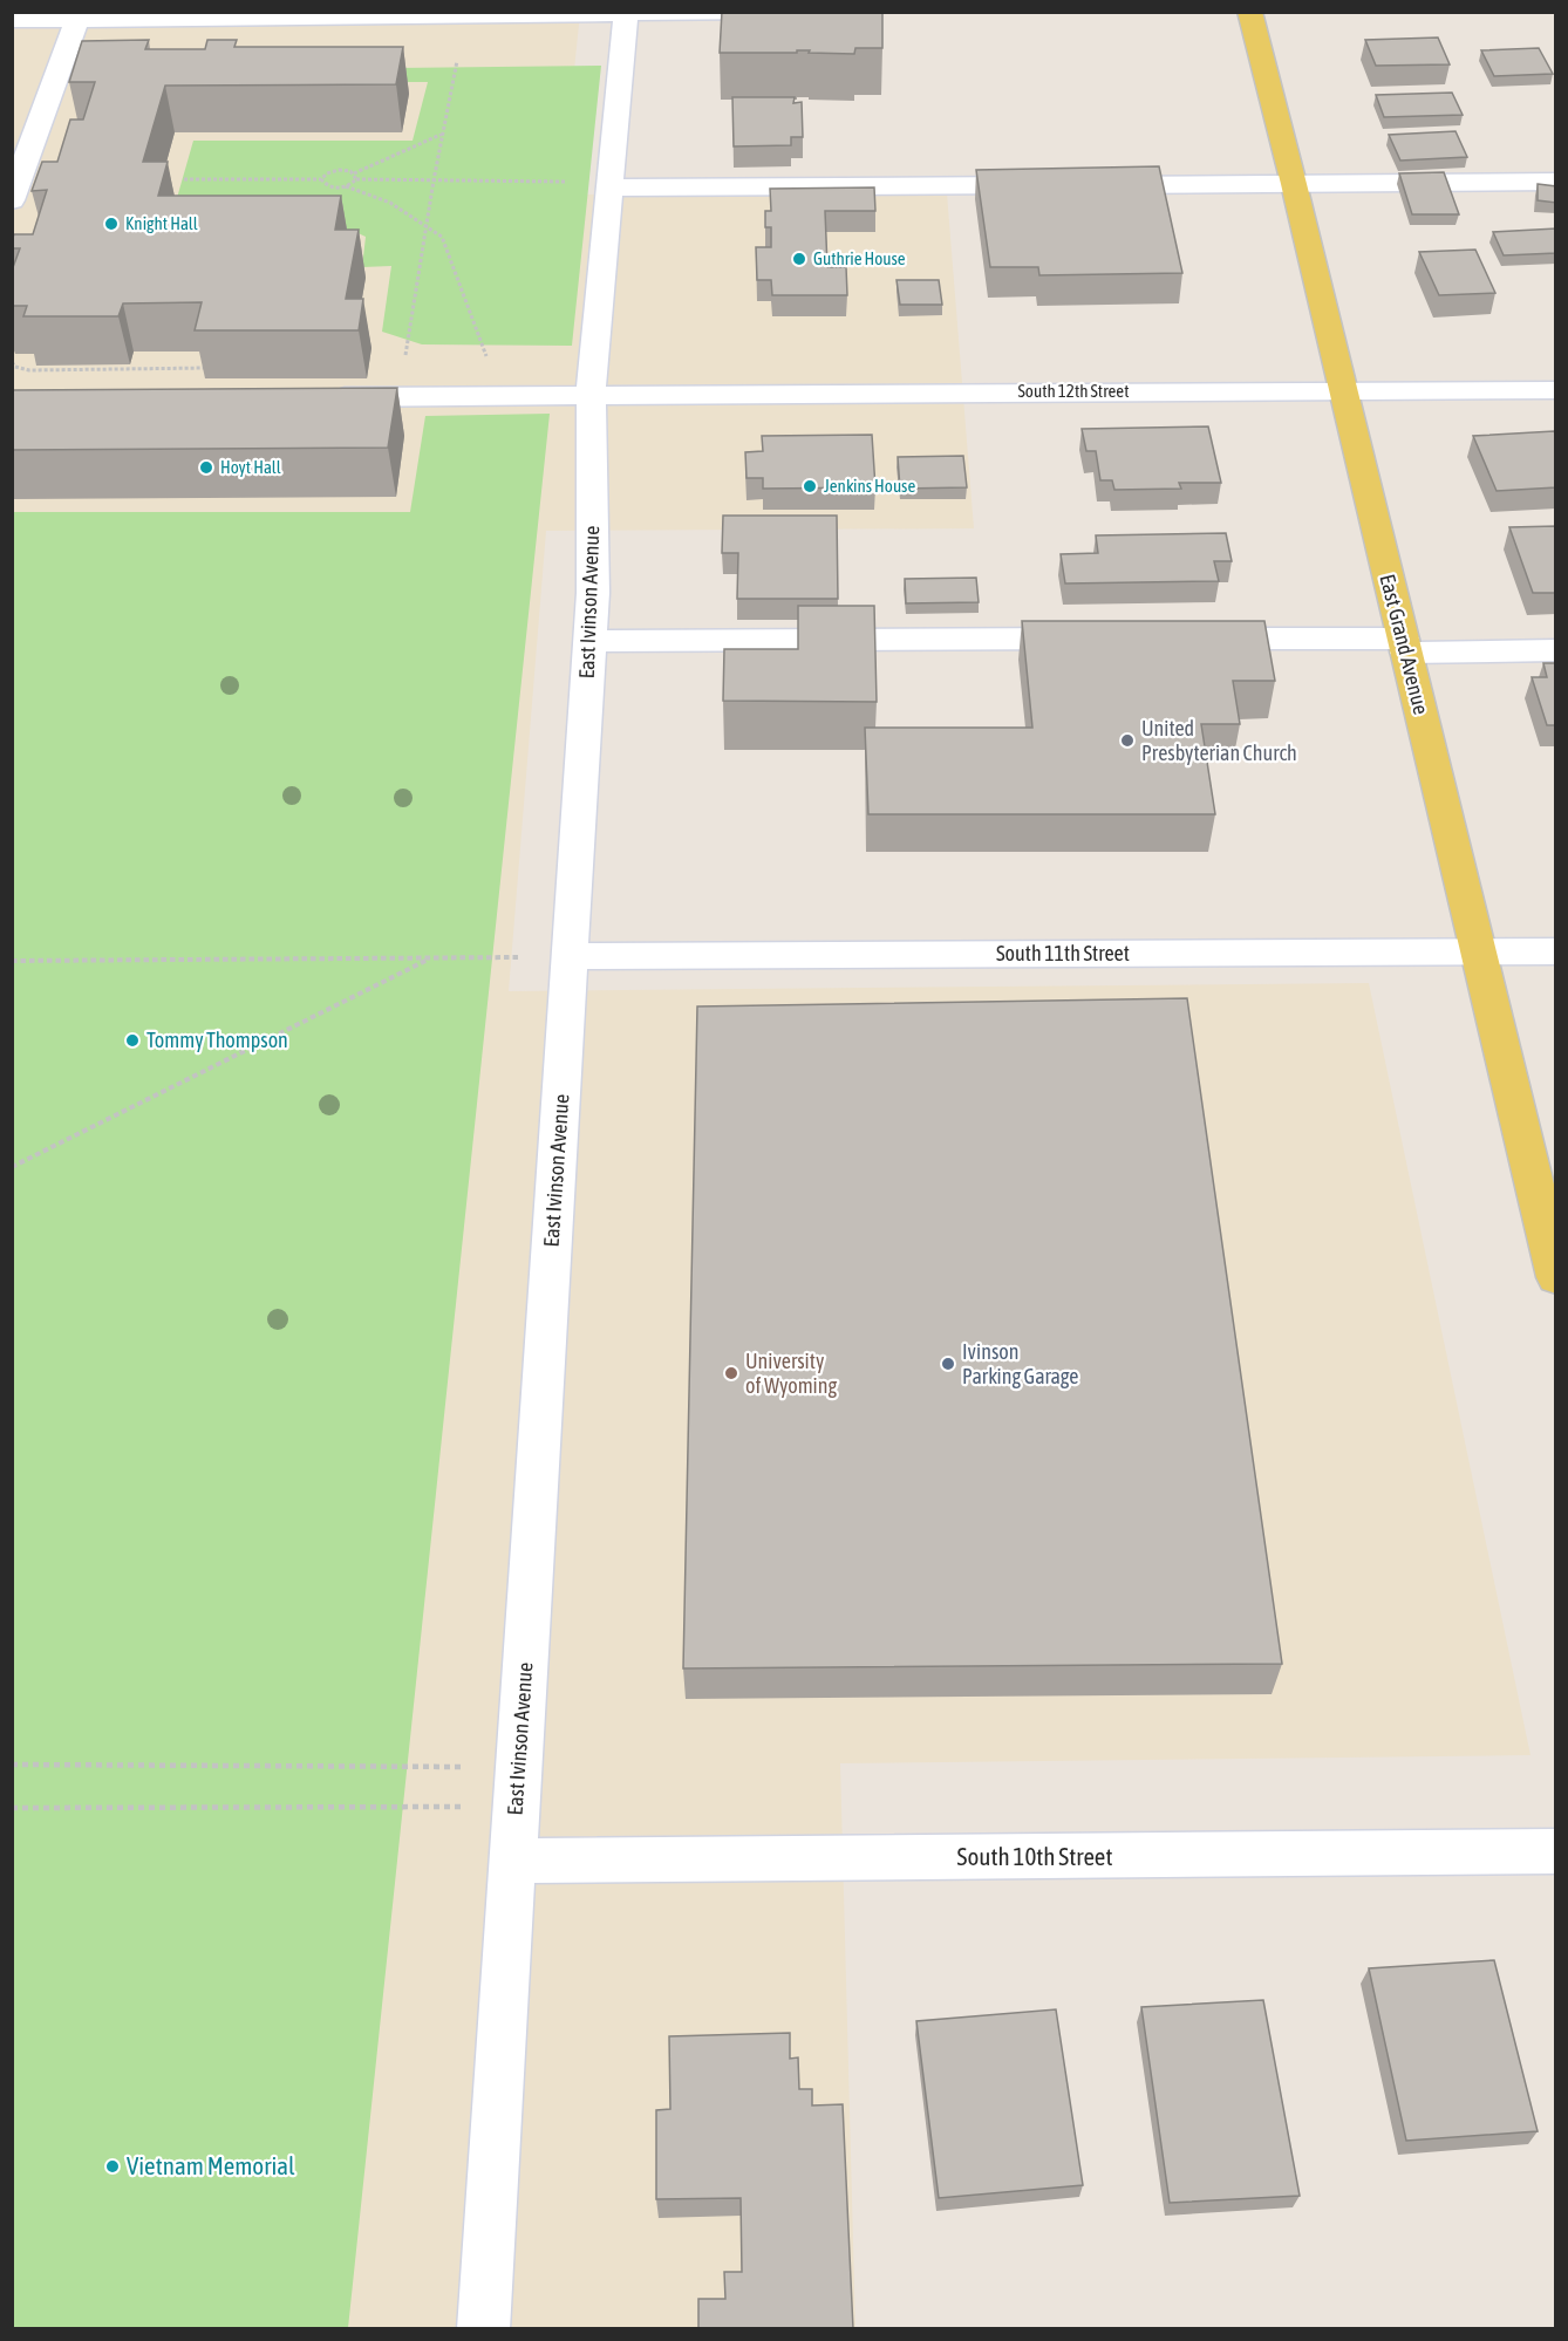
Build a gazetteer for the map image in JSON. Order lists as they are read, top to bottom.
{
  "streets": {
    "main road": ["East Grand Avenue"],
    "street": [
      "South 12th Street",
      "East Ivinson Avenue",
      "South 11th Street",
      "South 10th Street"
    ]
  },
  "crossings": [
    ["South 12th Street", "East Ivinson Avenue"],
    ["South 12th Street", "East Grand Avenue"],
    ["East Ivinson Avenue", "South 11th Street"],
    ["East Ivinson Avenue", "South 10th Street"],
    ["East Grand Avenue", "South 11th Street"]
  ],
  "places": [
    "Knight Hall",
    "Guthrie House",
    "Hoyt Hall",
    "Jenkins House",
    "United Presbyterian Church",
    "Tommy Thompson",
    "Ivinson Parking Garage",
    "University of Wyoming",
    "Vietnam Memorial"
  ]
}
